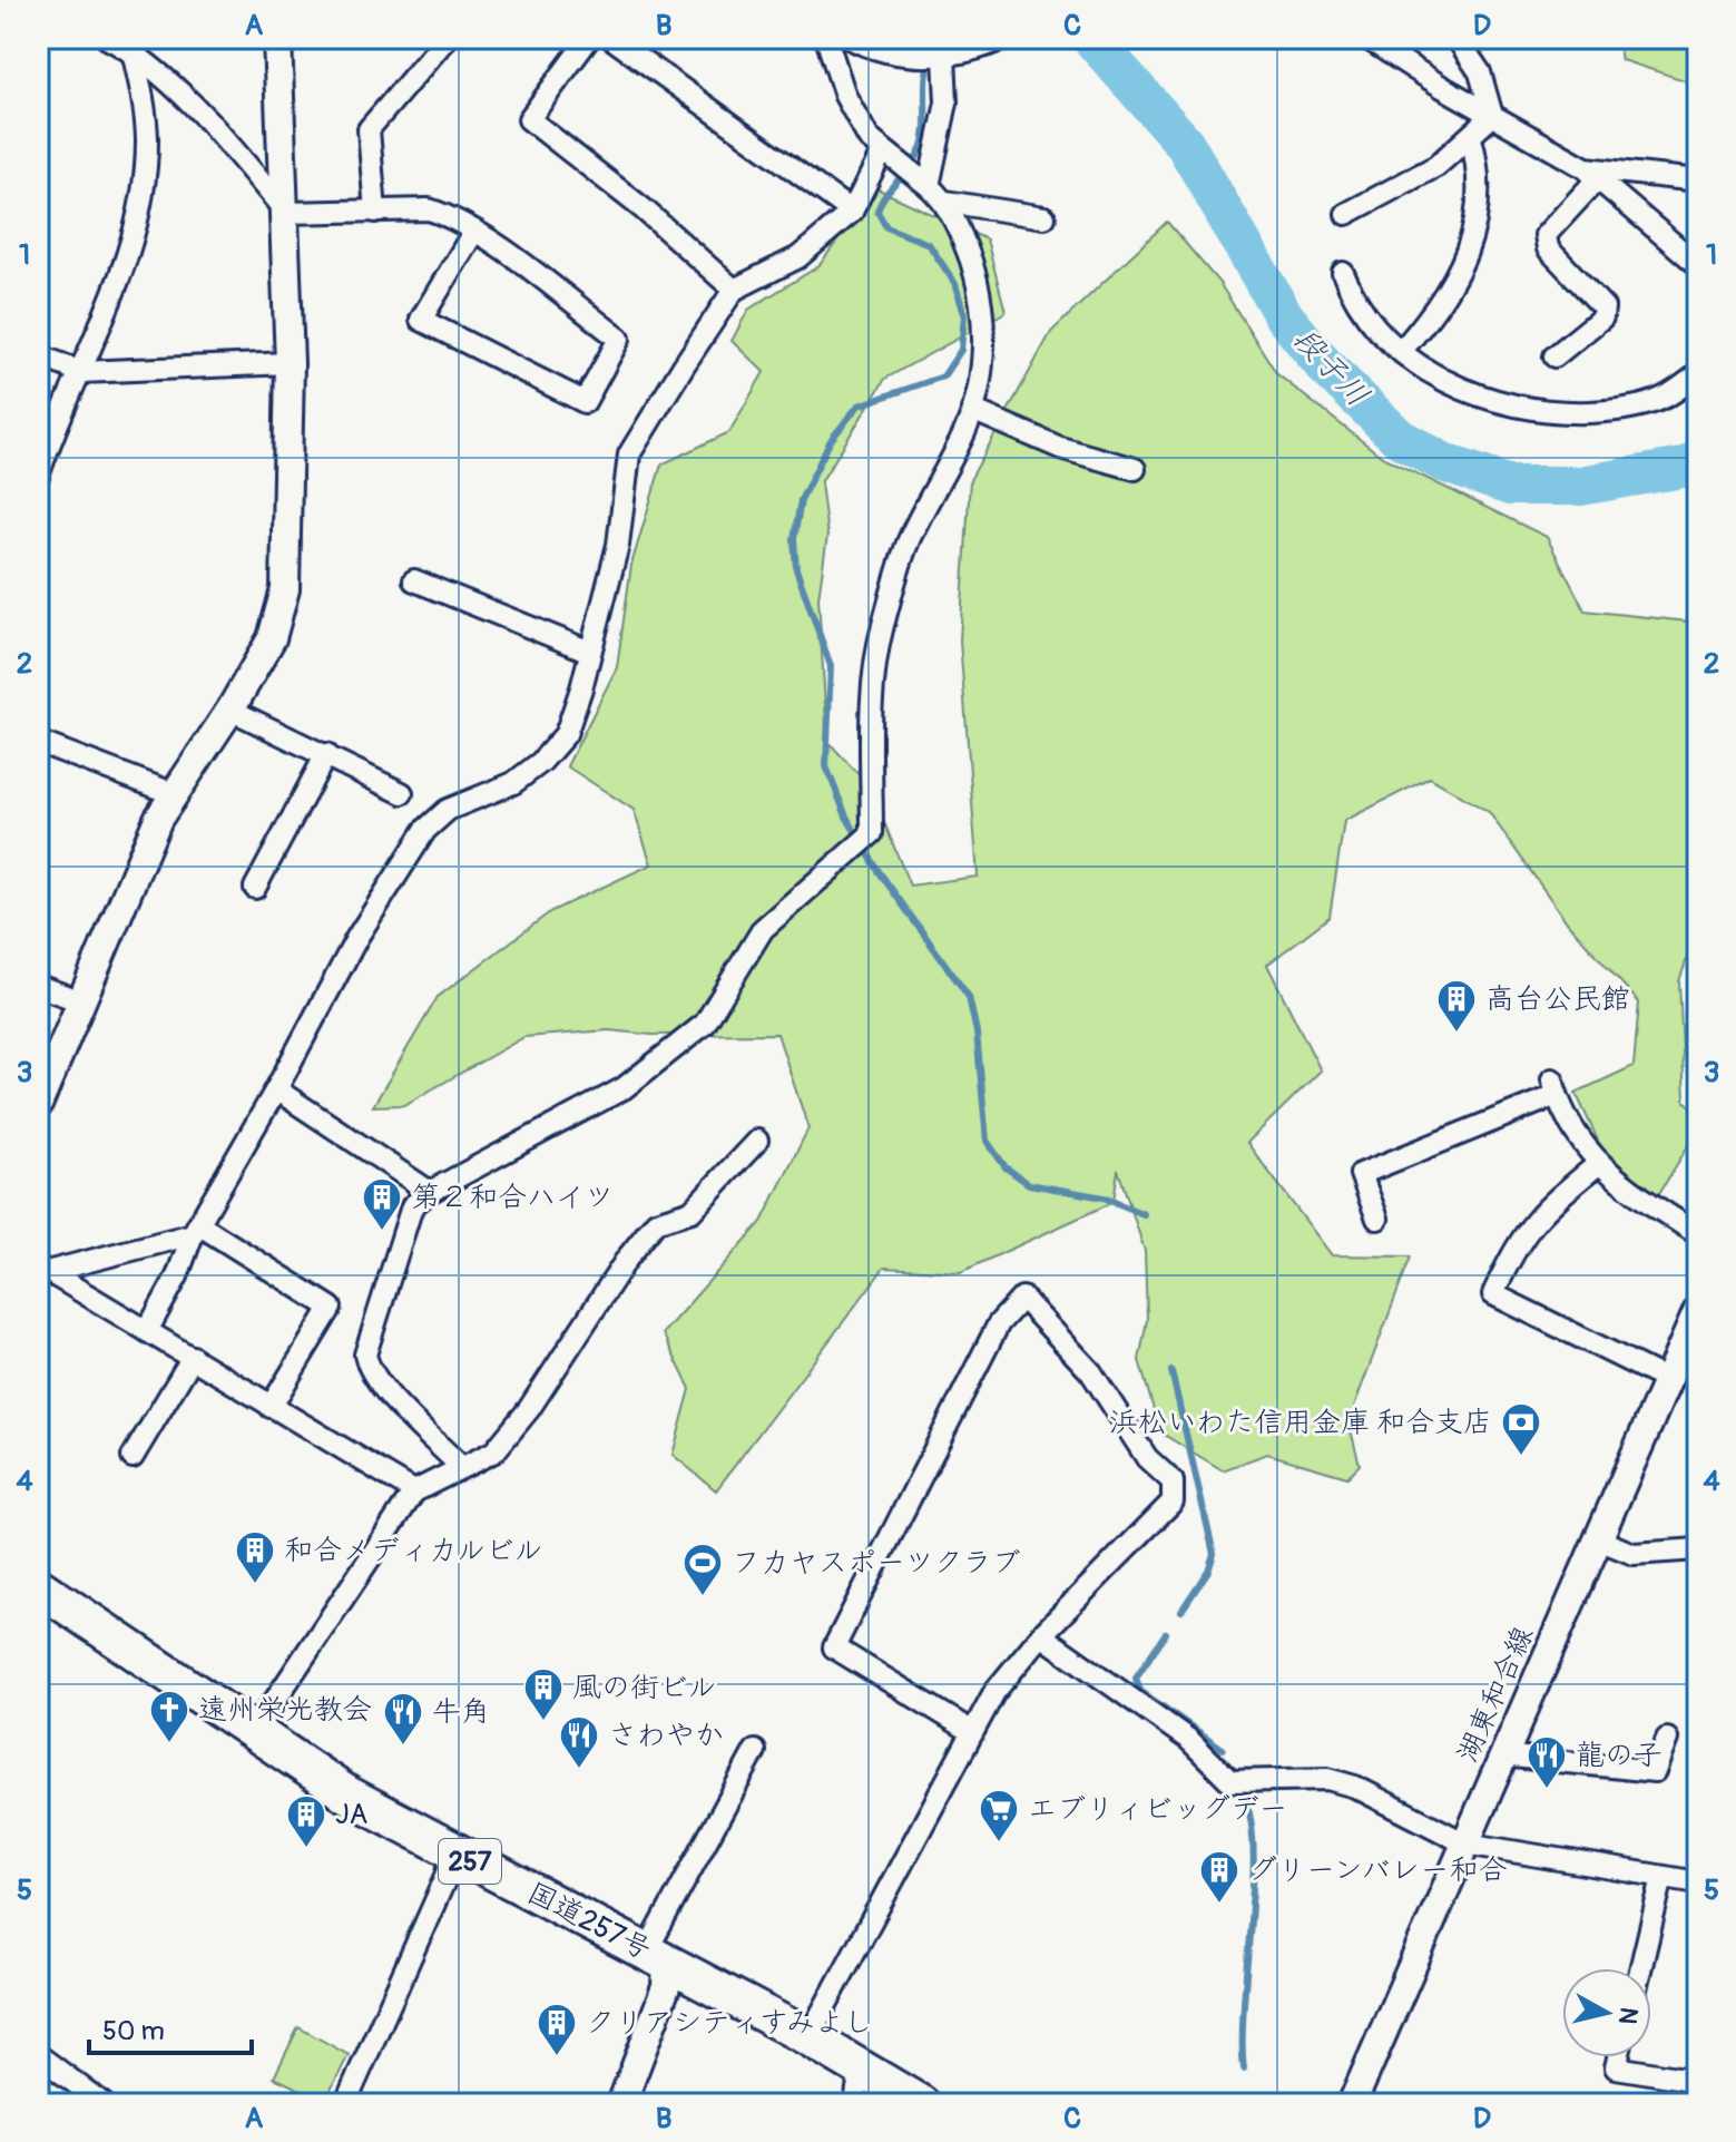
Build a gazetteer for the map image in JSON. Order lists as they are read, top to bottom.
{
  "streets": {
    "highway": ["257", "国道257号"],
    "street": ["湖東和合線"]
  },
  "water": ["段子川"],
  "places": {
    "building": [
      "高台公民館",
      "第２和合ハイツ",
      "和合メディカルビル",
      "風の街ビル",
      "JA",
      "グリーンバレー和合",
      "クリアシティすみよし"
    ],
    "bank": ["浜松いわた信用金庫 和合支店"],
    "sports": ["フカヤスポーツクラブ"],
    "church": ["遠州栄光教会"],
    "restaurant": ["牛角", "さわやか", "龍の子"],
    "supermarket": ["エブリィビッグデー"]
  },
  "scale_bar": "50 m",
  "north": "right",
  "grid": {
    "columns": [
      "A",
      "B",
      "C",
      "D"
    ],
    "rows": [
      "1",
      "2",
      "3",
      "4",
      "5"
    ]
  }
}
